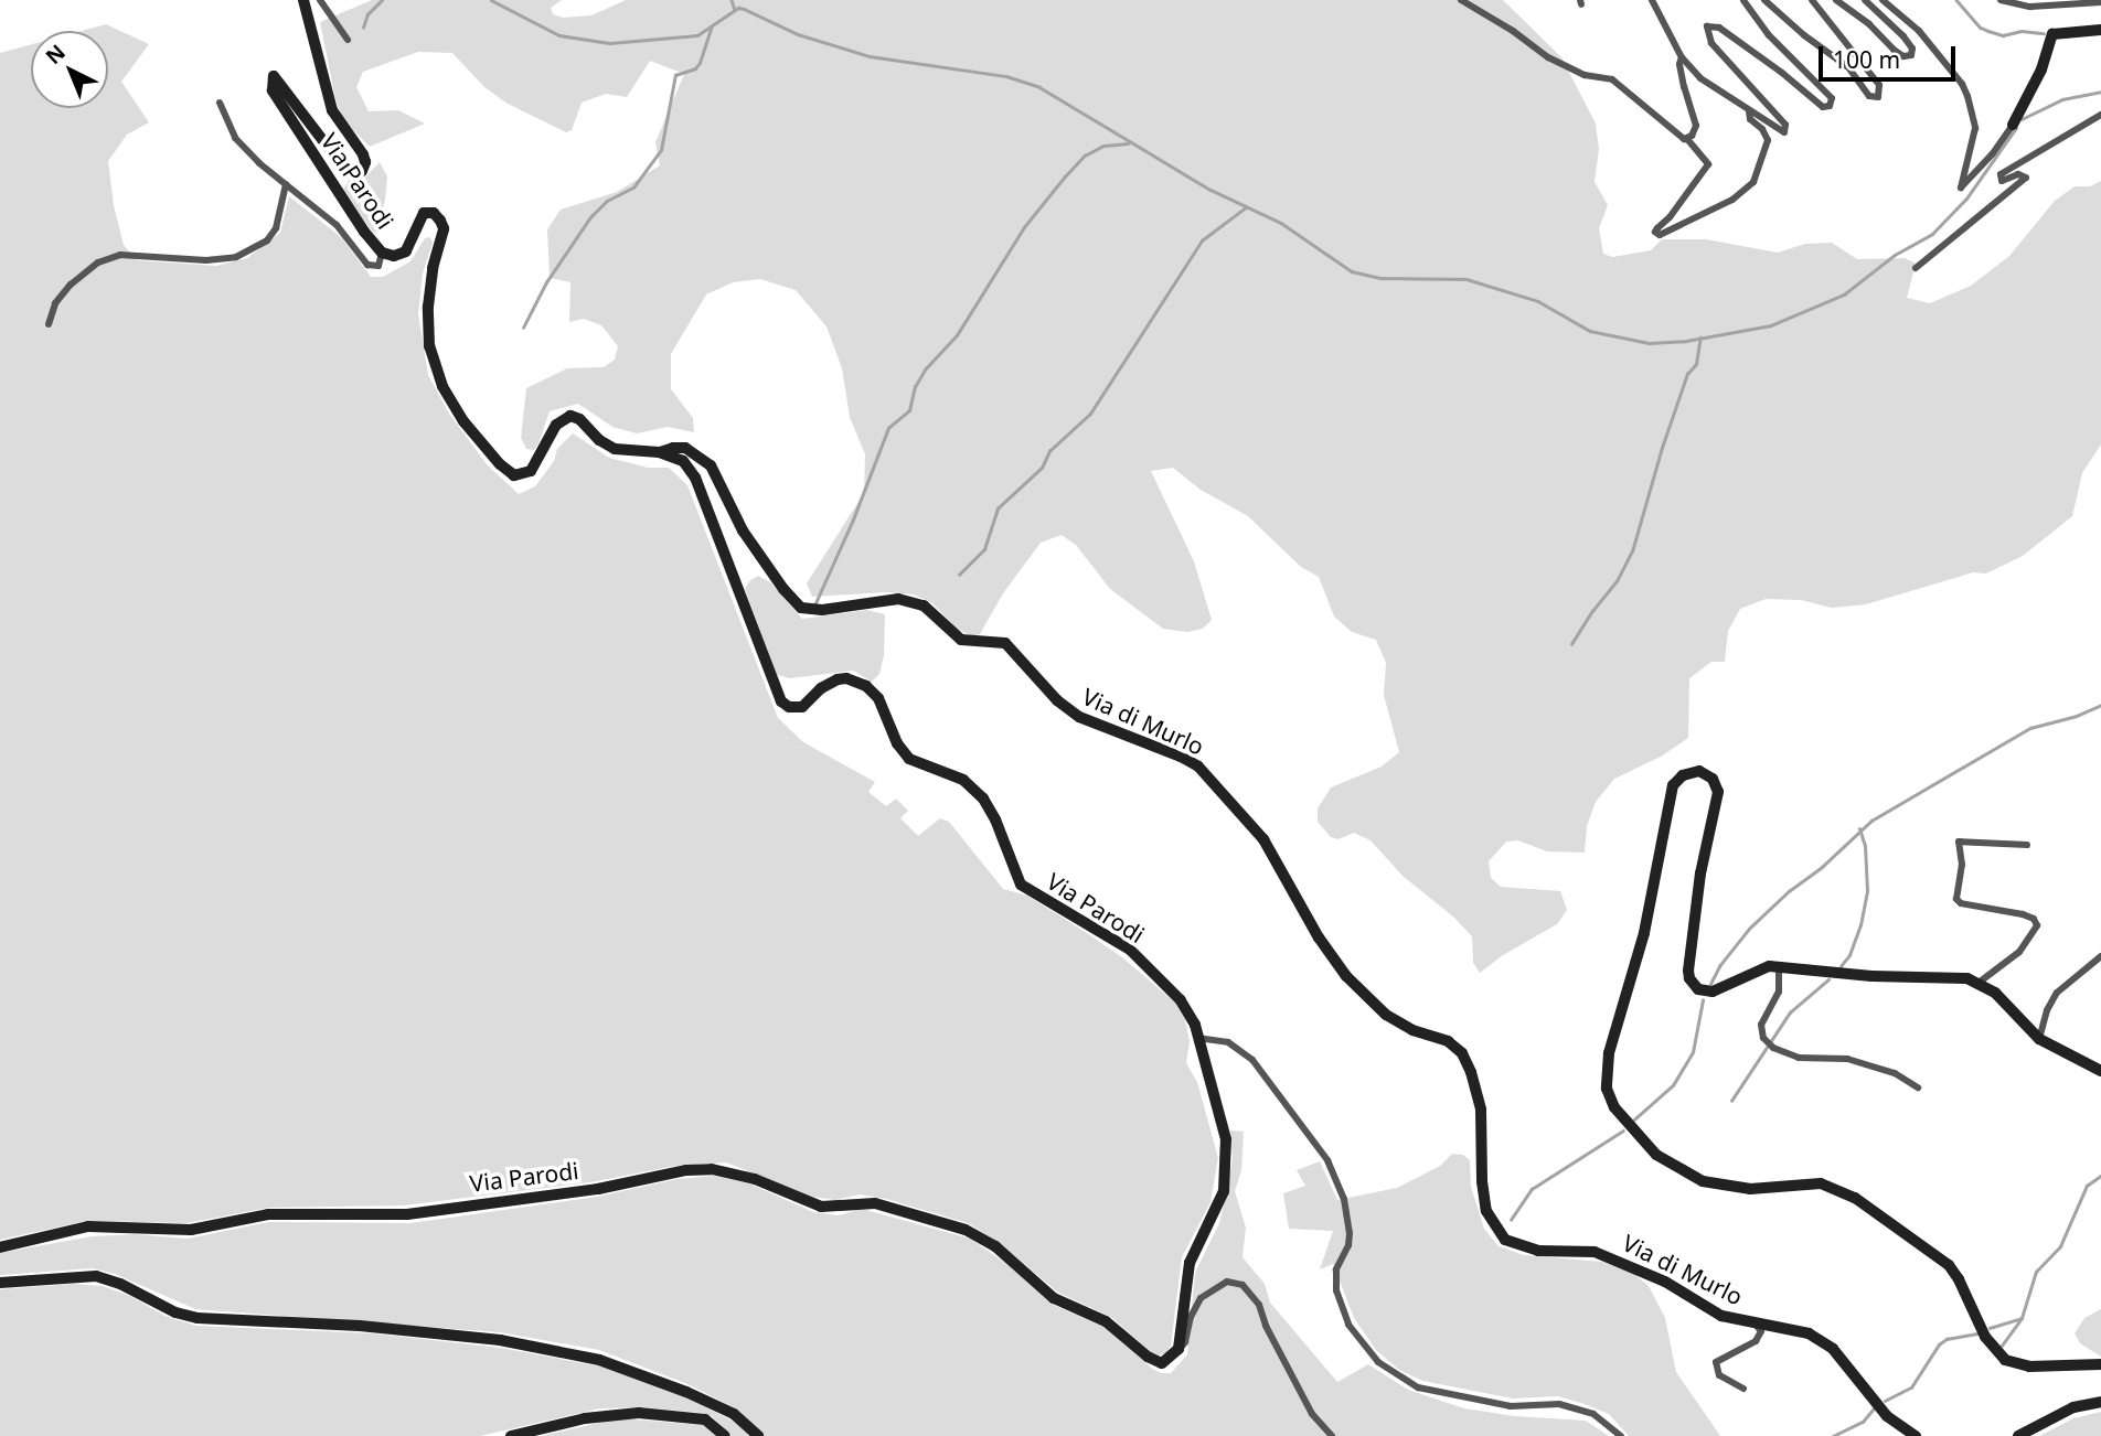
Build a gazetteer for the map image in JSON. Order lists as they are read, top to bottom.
{
  "streets": {
    "street": ["Via Parodi", "Via di Murlo"]
  },
  "crossings": [
    ["Via Parodi", "Via di Murlo"]
  ],
  "scale_bar": "100 m",
  "north": "top left"
}
